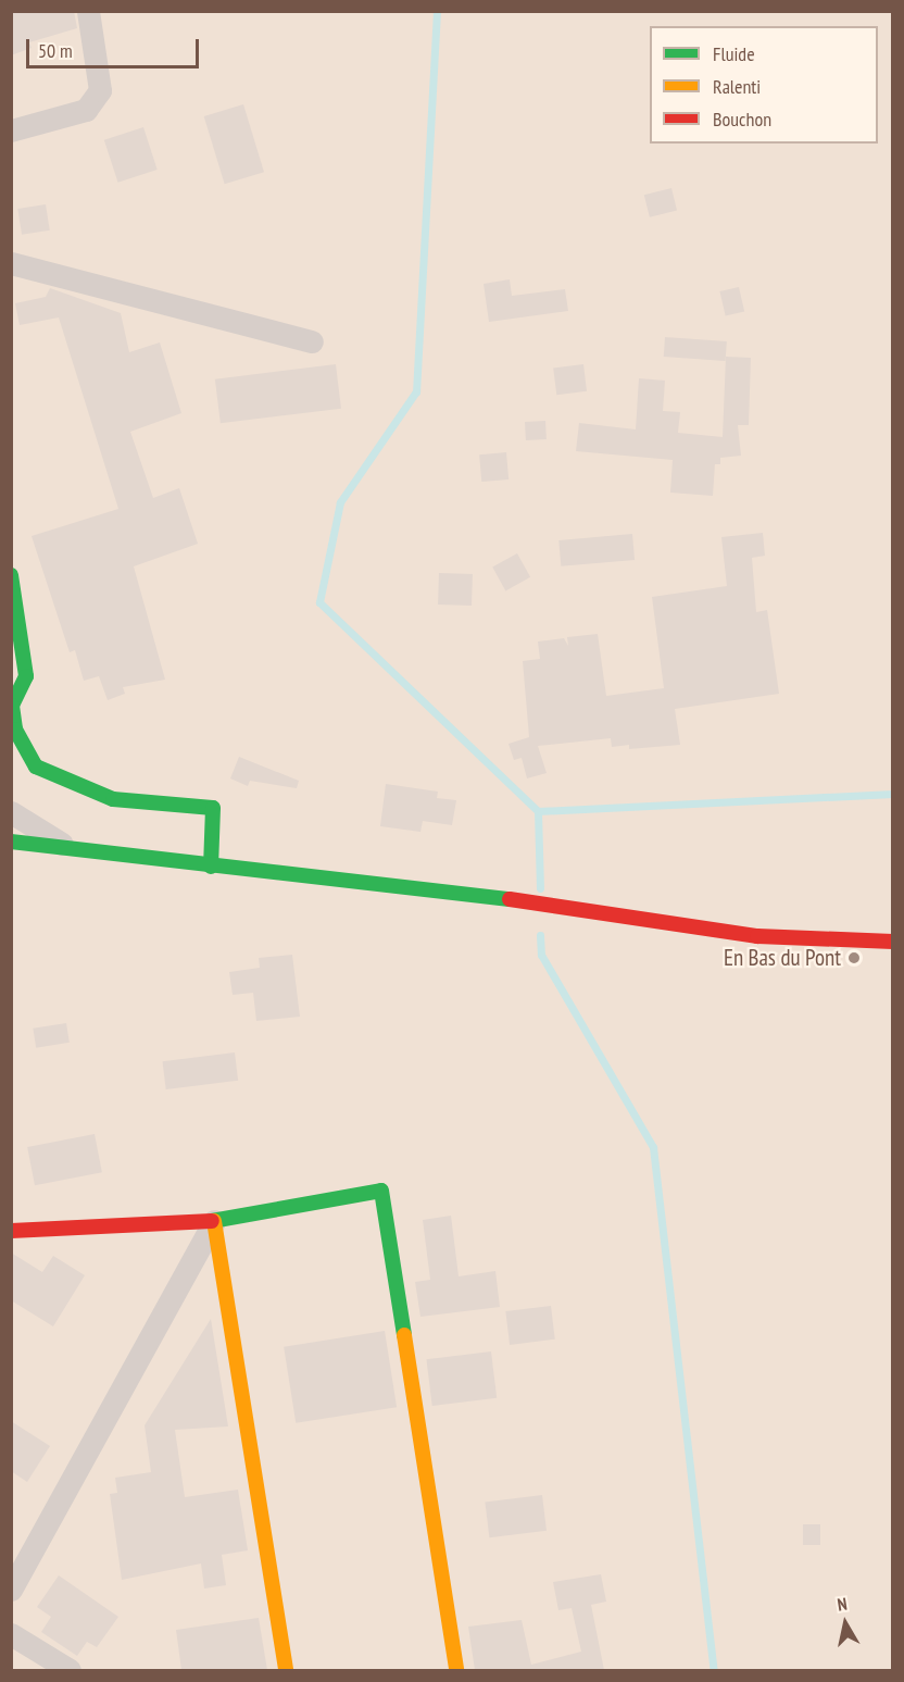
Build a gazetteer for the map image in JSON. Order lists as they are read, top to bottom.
{
  "places": ["En Bas du Pont"],
  "legend": ["Fluide", "Ralenti", "Bouchon"],
  "scale_bar": "50 m",
  "north": "top"
}
